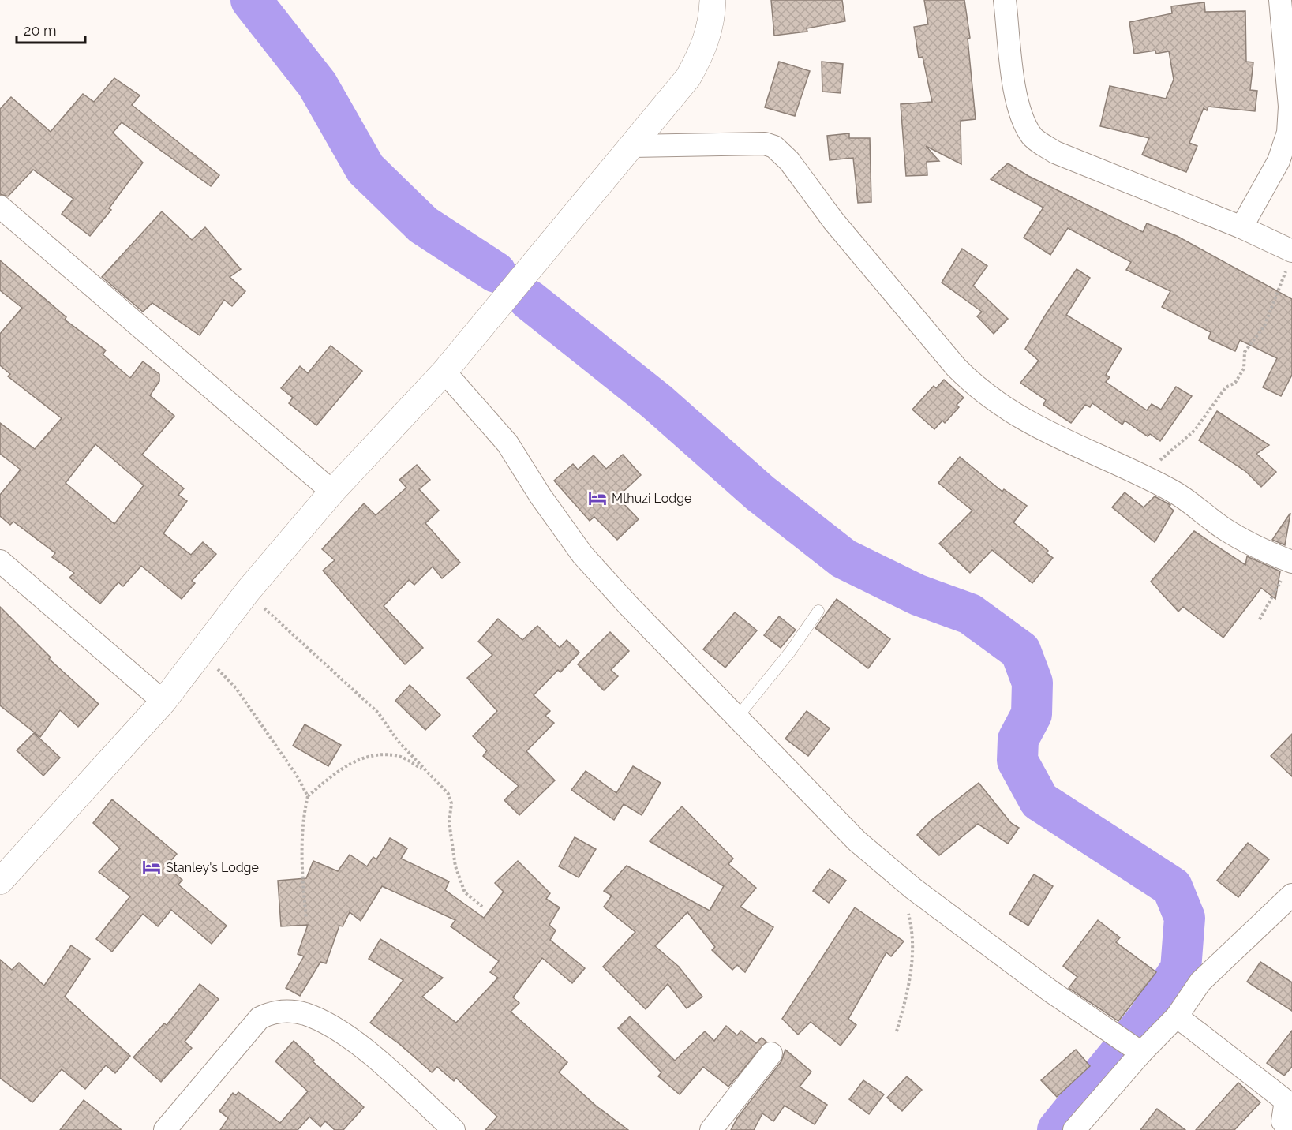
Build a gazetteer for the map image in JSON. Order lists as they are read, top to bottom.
{
  "places": {
    "hotel": ["Mthuzi Lodge", "Stanley's Lodge"]
  },
  "scale_bar": "20 m"
}
